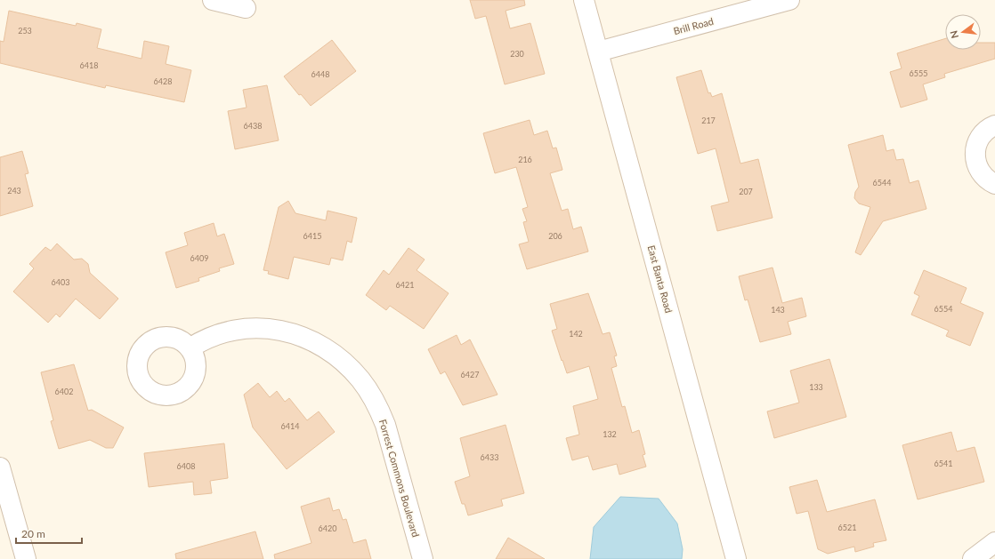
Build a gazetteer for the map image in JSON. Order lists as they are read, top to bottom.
{
  "streets": {
    "street": ["Brill Road", "East Banta Road", "Forrest Commons Boulevard"]
  },
  "crossings": [
    ["Brill Road", "East Banta Road"]
  ],
  "house_numbers": [
    "253",
    "230",
    "6418",
    "6555",
    "6448",
    "6428",
    "217",
    "6438",
    "216",
    "6544",
    "243",
    "207",
    "6415",
    "206",
    "6409",
    "6403",
    "6421",
    "6554",
    "143",
    "142",
    "6427",
    "133",
    "6402",
    "6414",
    "132",
    "6433",
    "6541",
    "6408",
    "6521",
    "6420"
  ],
  "scale_bar": "20 m",
  "north": "left"
}
